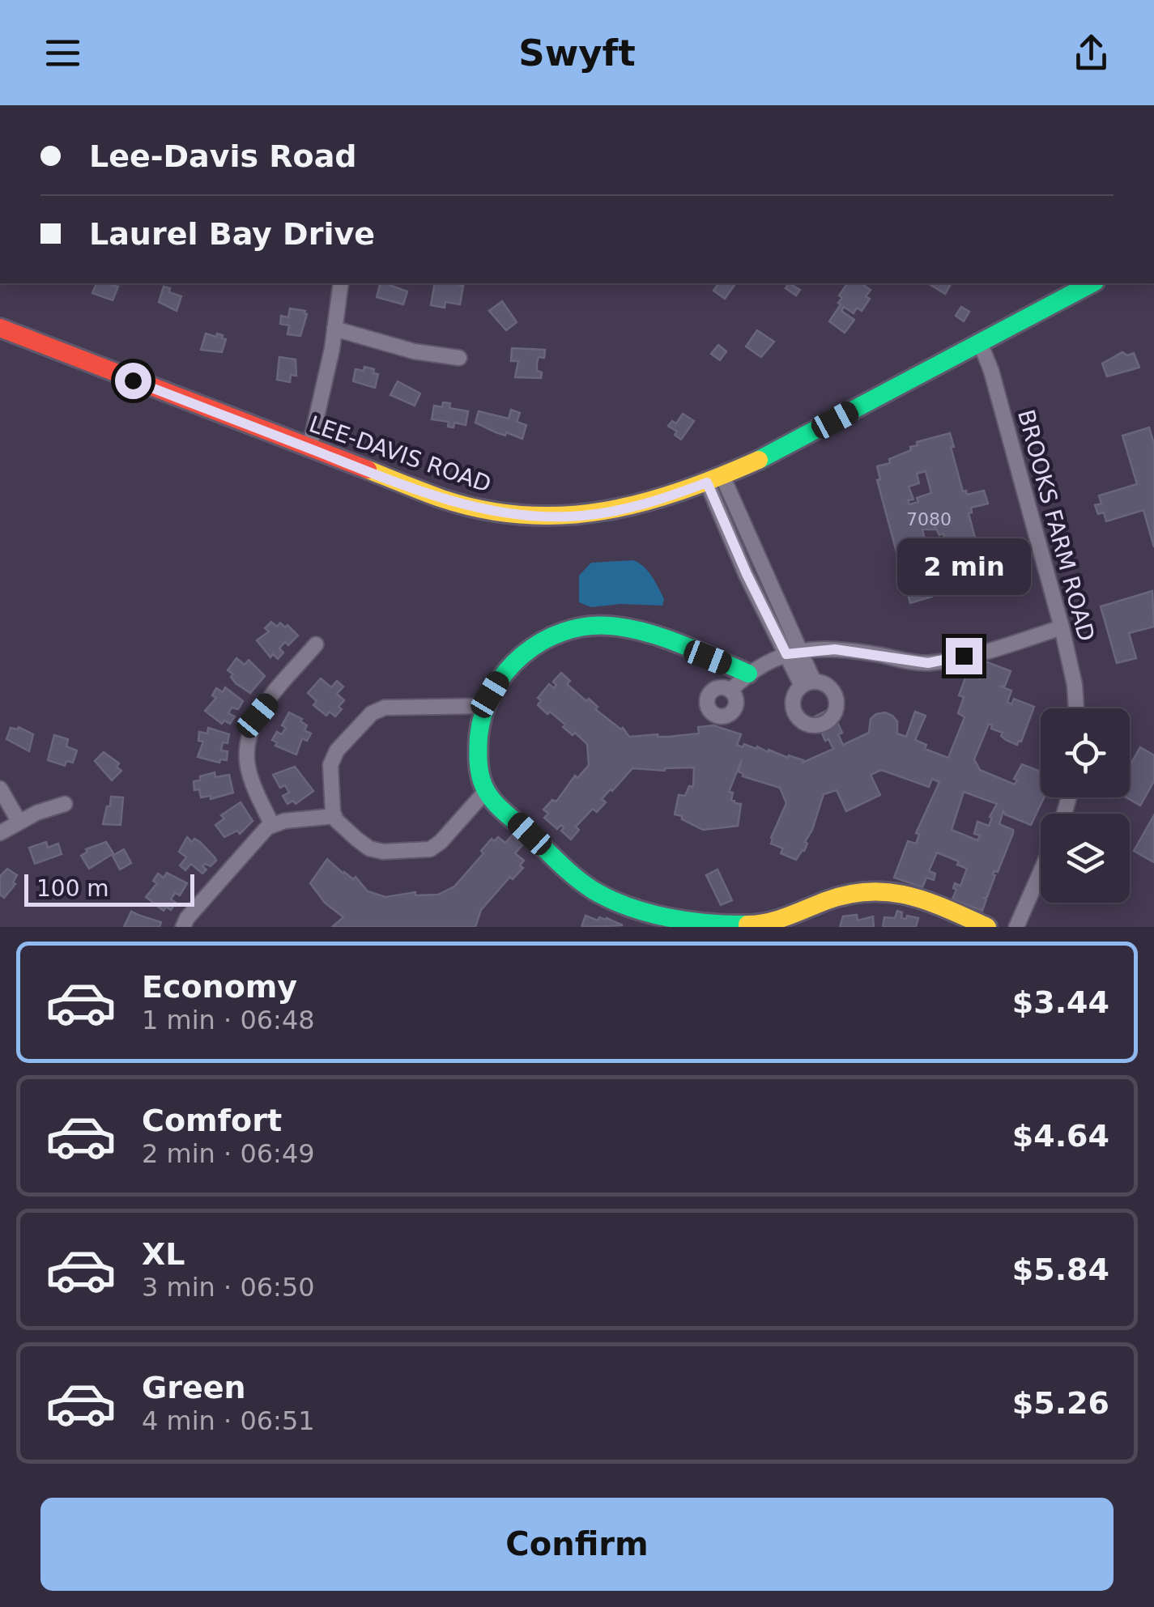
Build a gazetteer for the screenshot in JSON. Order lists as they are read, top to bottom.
{
  "streets": {
    "main road": ["LEE-DAVIS ROAD"],
    "street": ["BROOKS FARM ROAD"]
  },
  "crossings": [
    ["LEE-DAVIS ROAD", "BROOKS FARM ROAD"]
  ],
  "house_numbers": ["7080"],
  "scale_bar": "100 m",
  "page": {
    "header": "Swyft",
    "banner": ["Lee-Davis Road", "Laurel Bay Drive"],
    "bubble": "2 min",
    "scale": "100 m",
    "list": [
      {
        "name": "Economy",
        "note": "1 min · 06:48",
        "value": "$3.44"
      },
      {
        "name": "Comfort",
        "note": "2 min · 06:49",
        "value": "$4.64"
      },
      {
        "name": "XL",
        "note": "3 min · 06:50",
        "value": "$5.84"
      },
      {
        "name": "Green",
        "note": "4 min · 06:51",
        "value": "$5.26"
      }
    ],
    "buttons": "Confirm"
  }
}
